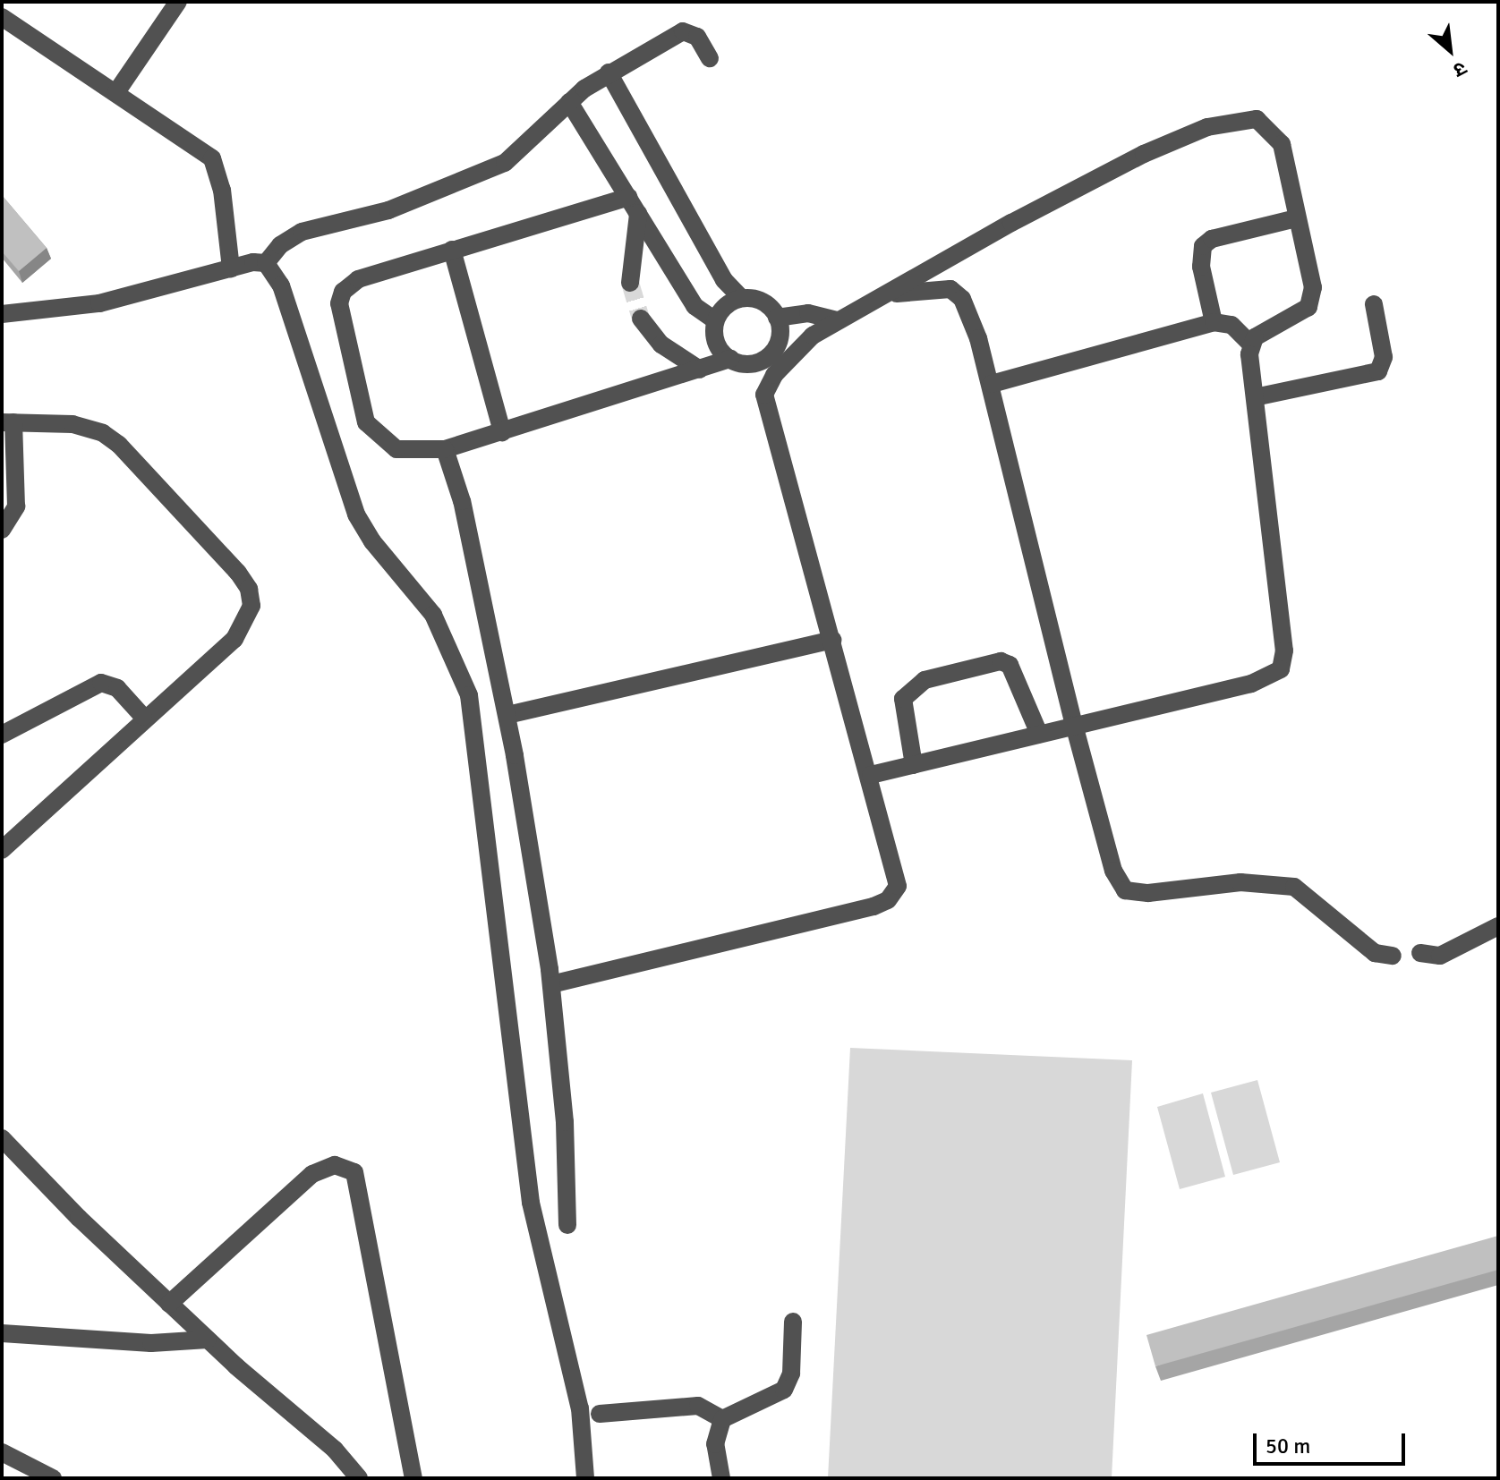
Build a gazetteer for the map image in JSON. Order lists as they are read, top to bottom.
{
  "scale_bar": "50 m",
  "north": "bottom right"
}
